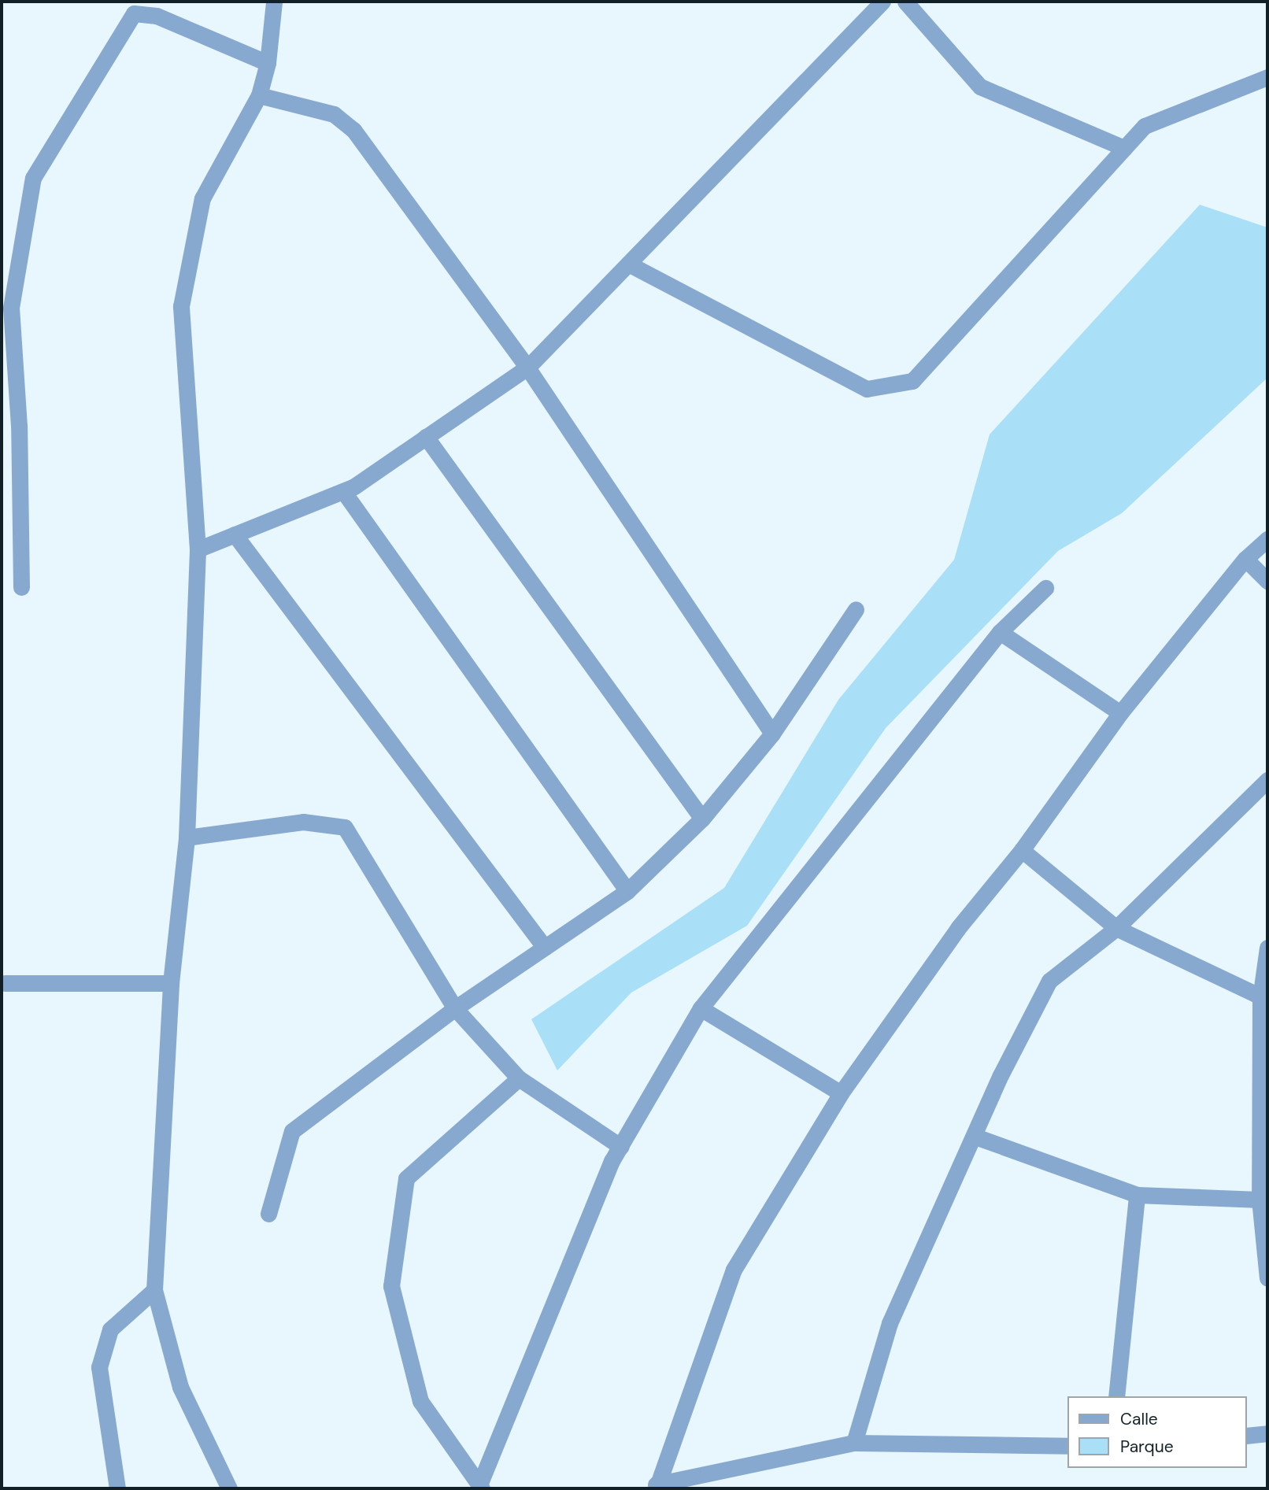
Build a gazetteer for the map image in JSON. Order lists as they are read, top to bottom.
{
  "legend": ["Calle", "Parque"]
}
